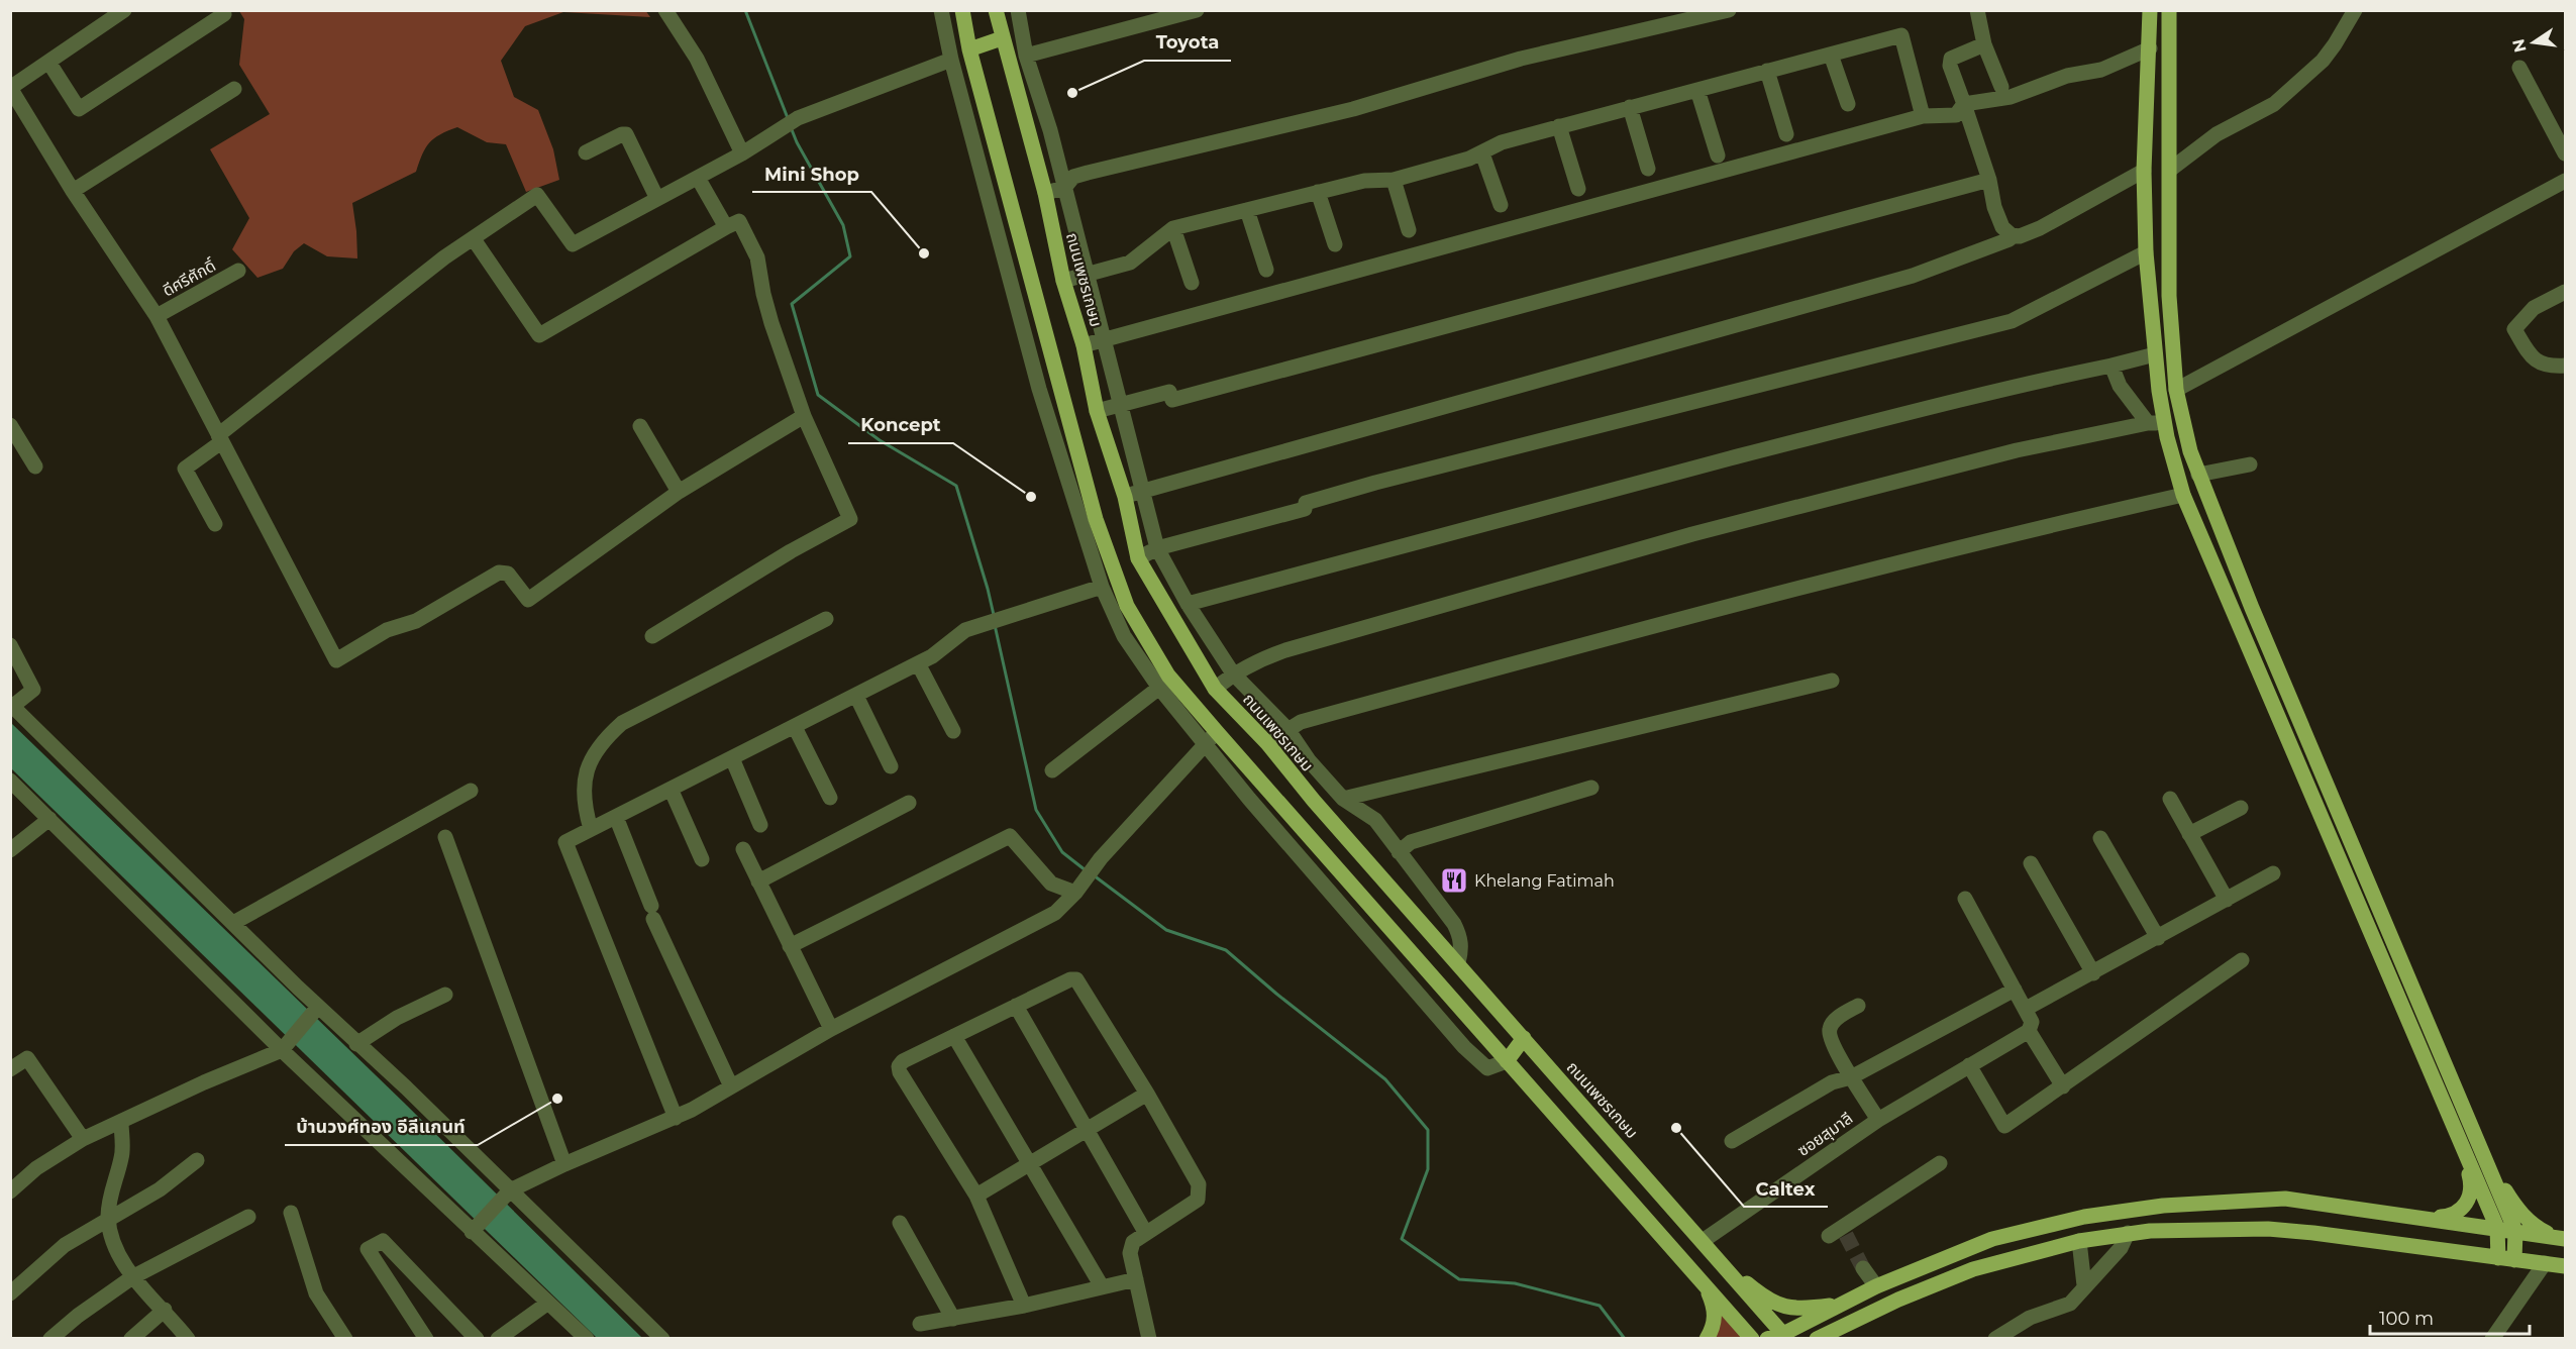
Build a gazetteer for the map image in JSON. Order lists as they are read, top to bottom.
{
  "streets": {
    "main road": ["ถนนเพชรเกษม"],
    "street": ["ดีศรีศักดิ์", "ซอยสุมาลี"]
  },
  "crossings": [
    ["ถนนเพชรเกษม", "ซอยสุมาลี"]
  ],
  "places": {
    "other": [
      "Toyota",
      "Mini Shop",
      "Koncept",
      "บ้านวงศ์ทอง อีลีแกนท์",
      "Caltex"
    ],
    "restaurant": ["Khelang Fatimah"]
  },
  "scale_bar": "100 m",
  "north": "left"
}
